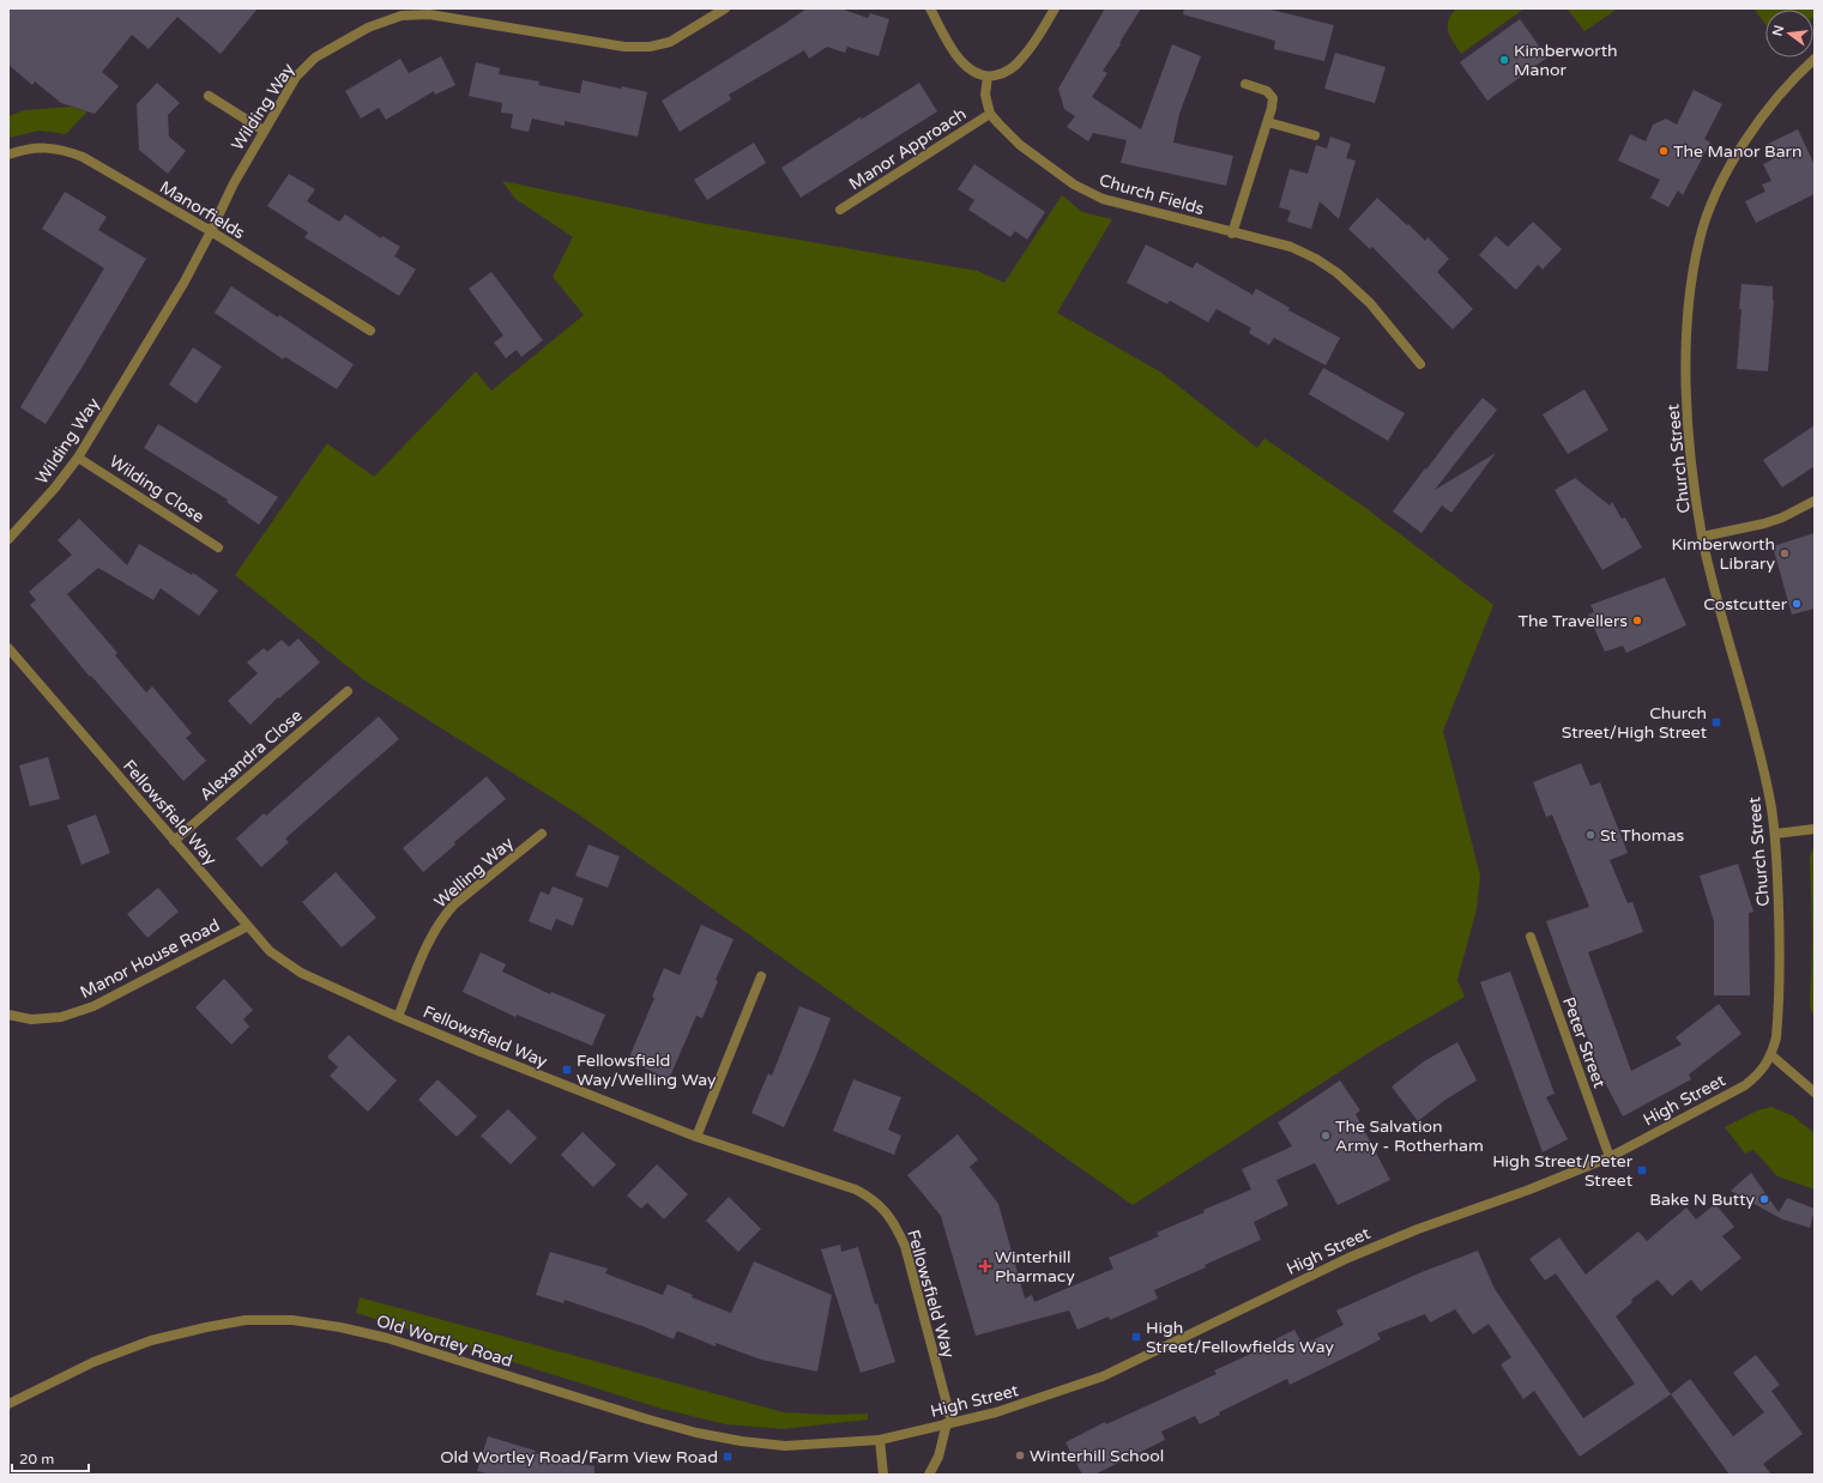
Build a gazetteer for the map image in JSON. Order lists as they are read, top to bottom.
{
  "streets": {
    "street": [
      "Wilding Way",
      "Manor Approach",
      "Church Fields",
      "Manorfields",
      "Church Street",
      "Wilding Close",
      "Alexandra Close",
      "Fellowsfield Way",
      "Welling Way",
      "Manor House Road",
      "Peter Street",
      "High Street",
      "Old Wortley Road"
    ]
  },
  "crossings": [
    ["Wilding Way", "Manorfields"],
    ["Wilding Way", "Wilding Close"],
    ["Manor Approach", "Church Fields"],
    ["Church Street", "High Street"],
    ["Alexandra Close", "Fellowsfield Way"],
    ["Fellowsfield Way", "Welling Way"],
    ["Fellowsfield Way", "Manor House Road"],
    ["Fellowsfield Way", "High Street"],
    ["Peter Street", "High Street"],
    ["High Street", "Old Wortley Road"]
  ],
  "places": {
    "other": [
      "Kimberworth Manor",
      "The Manor Barn",
      "Kimberworth Library",
      "Costcutter",
      "The Travellers",
      "St Thomas",
      "The Salvation Army - Rotherham",
      "Bake N Butty",
      "Winterhill School"
    ],
    "transit": [
      "Church Street/High Street",
      "Fellowsfield Way/Welling Way",
      "High Street/Peter Street",
      "High Street/Fellowfields Way",
      "Old Wortley Road/Farm View Road"
    ],
    "health": ["Winterhill Pharmacy"]
  },
  "scale_bar": "20 m",
  "north": "left"
}
